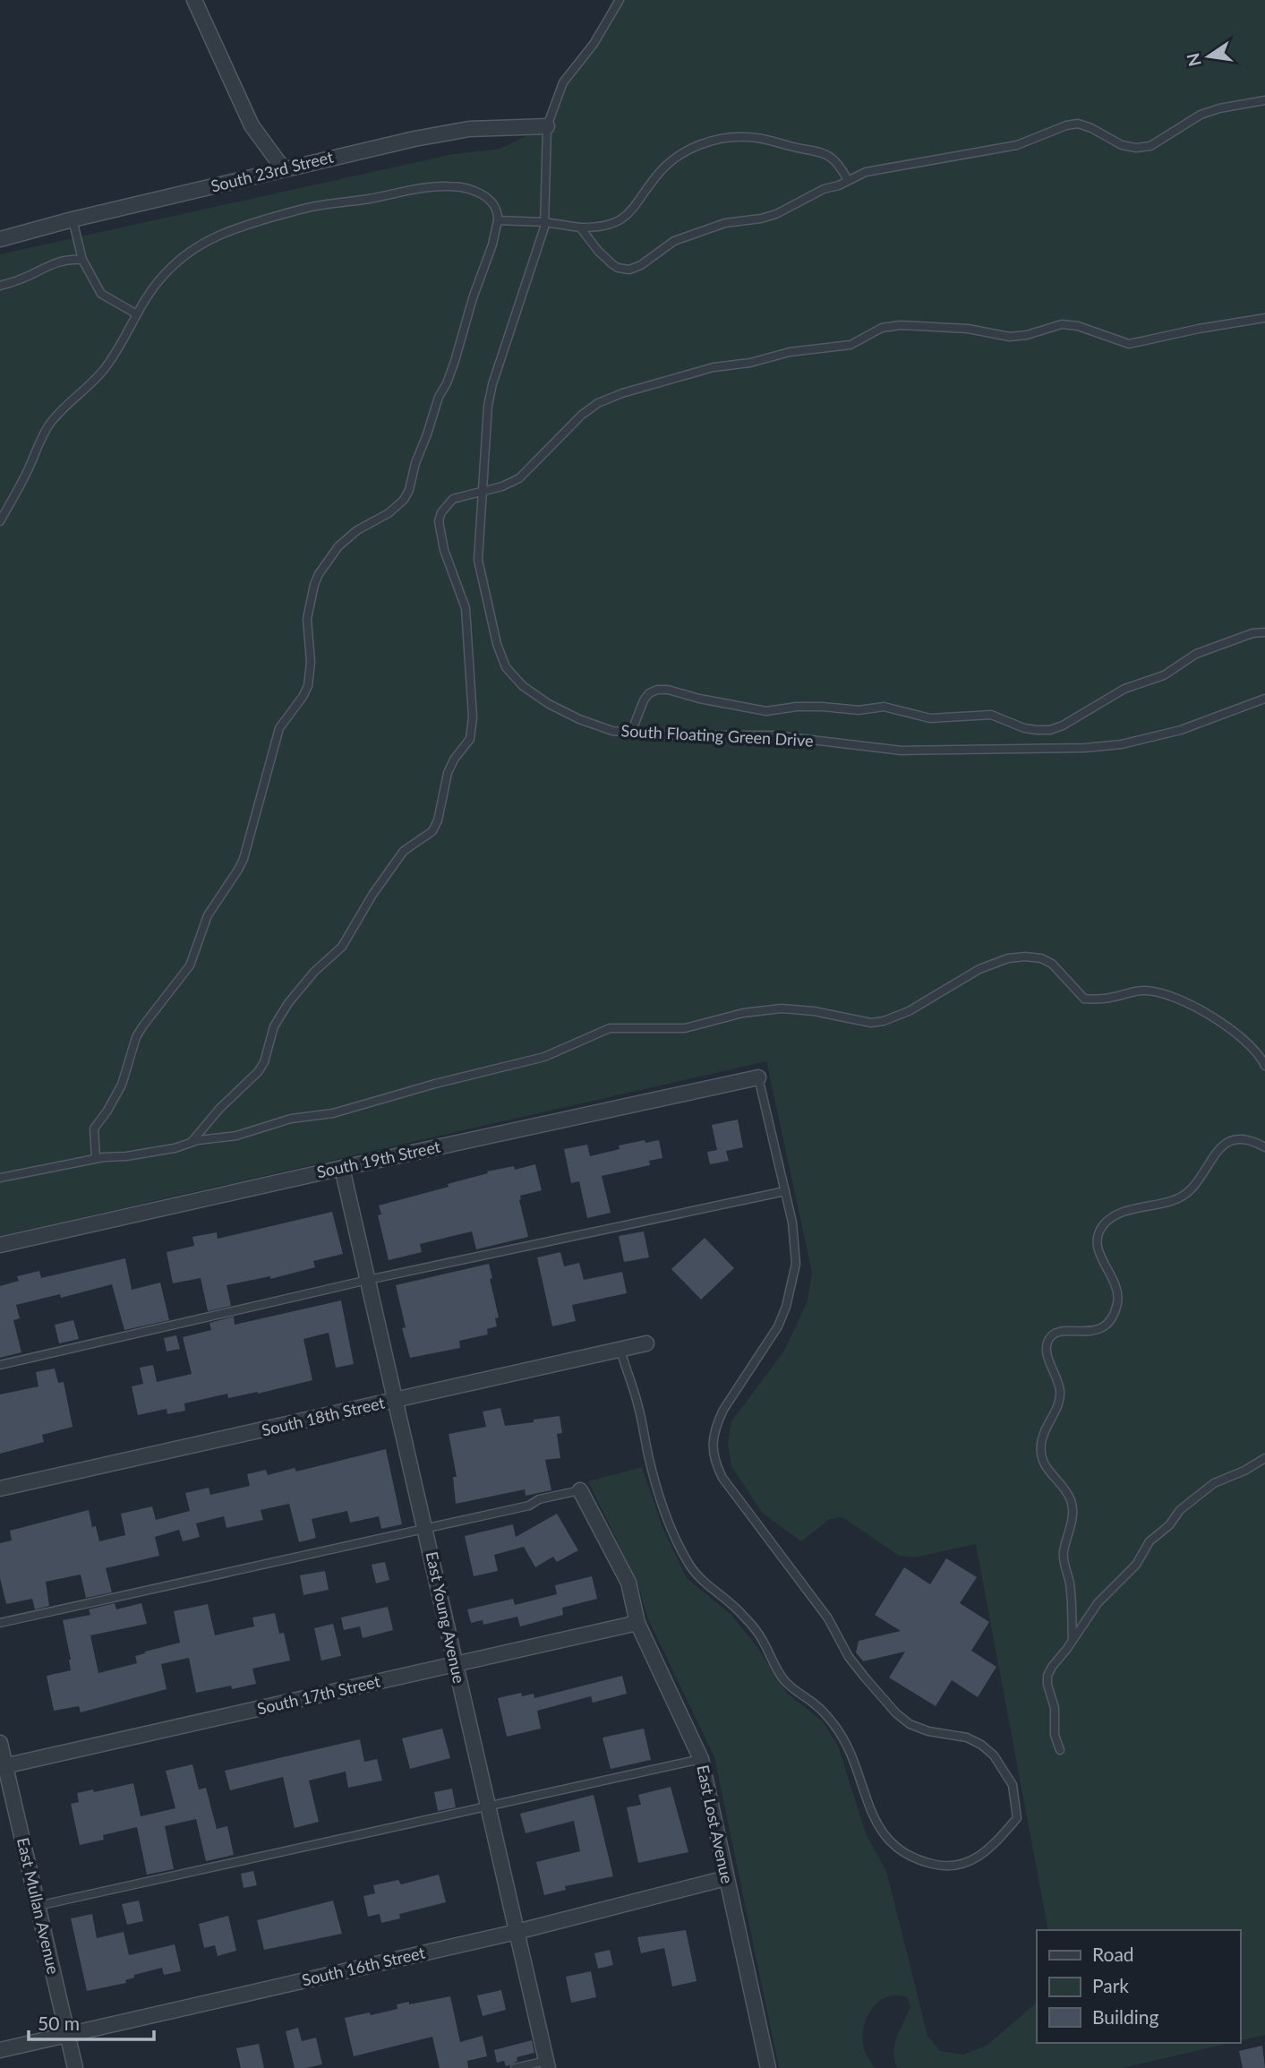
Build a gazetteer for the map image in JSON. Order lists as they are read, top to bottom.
{
  "streets": {
    "street": [
      "South 23rd Street",
      "South 19th Street",
      "South 18th Street",
      "East Young Avenue",
      "South 17th Street",
      "East Lost Avenue",
      "East Mullan Avenue",
      "South 16th Street"
    ],
    "lane": ["South Floating Green Drive"]
  },
  "crossings": [
    ["South 23rd Street", "South Floating Green Drive"],
    ["South 19th Street", "East Young Avenue"],
    ["South 18th Street", "East Young Avenue"],
    ["East Young Avenue", "South 17th Street"],
    ["East Young Avenue", "South 16th Street"],
    ["South 17th Street", "East Lost Avenue"],
    ["South 17th Street", "East Mullan Avenue"],
    ["East Lost Avenue", "South 16th Street"],
    ["East Mullan Avenue", "South 16th Street"]
  ],
  "legend": ["Road", "Park", "Building"],
  "scale_bar": "50 m",
  "north": "left"
}
